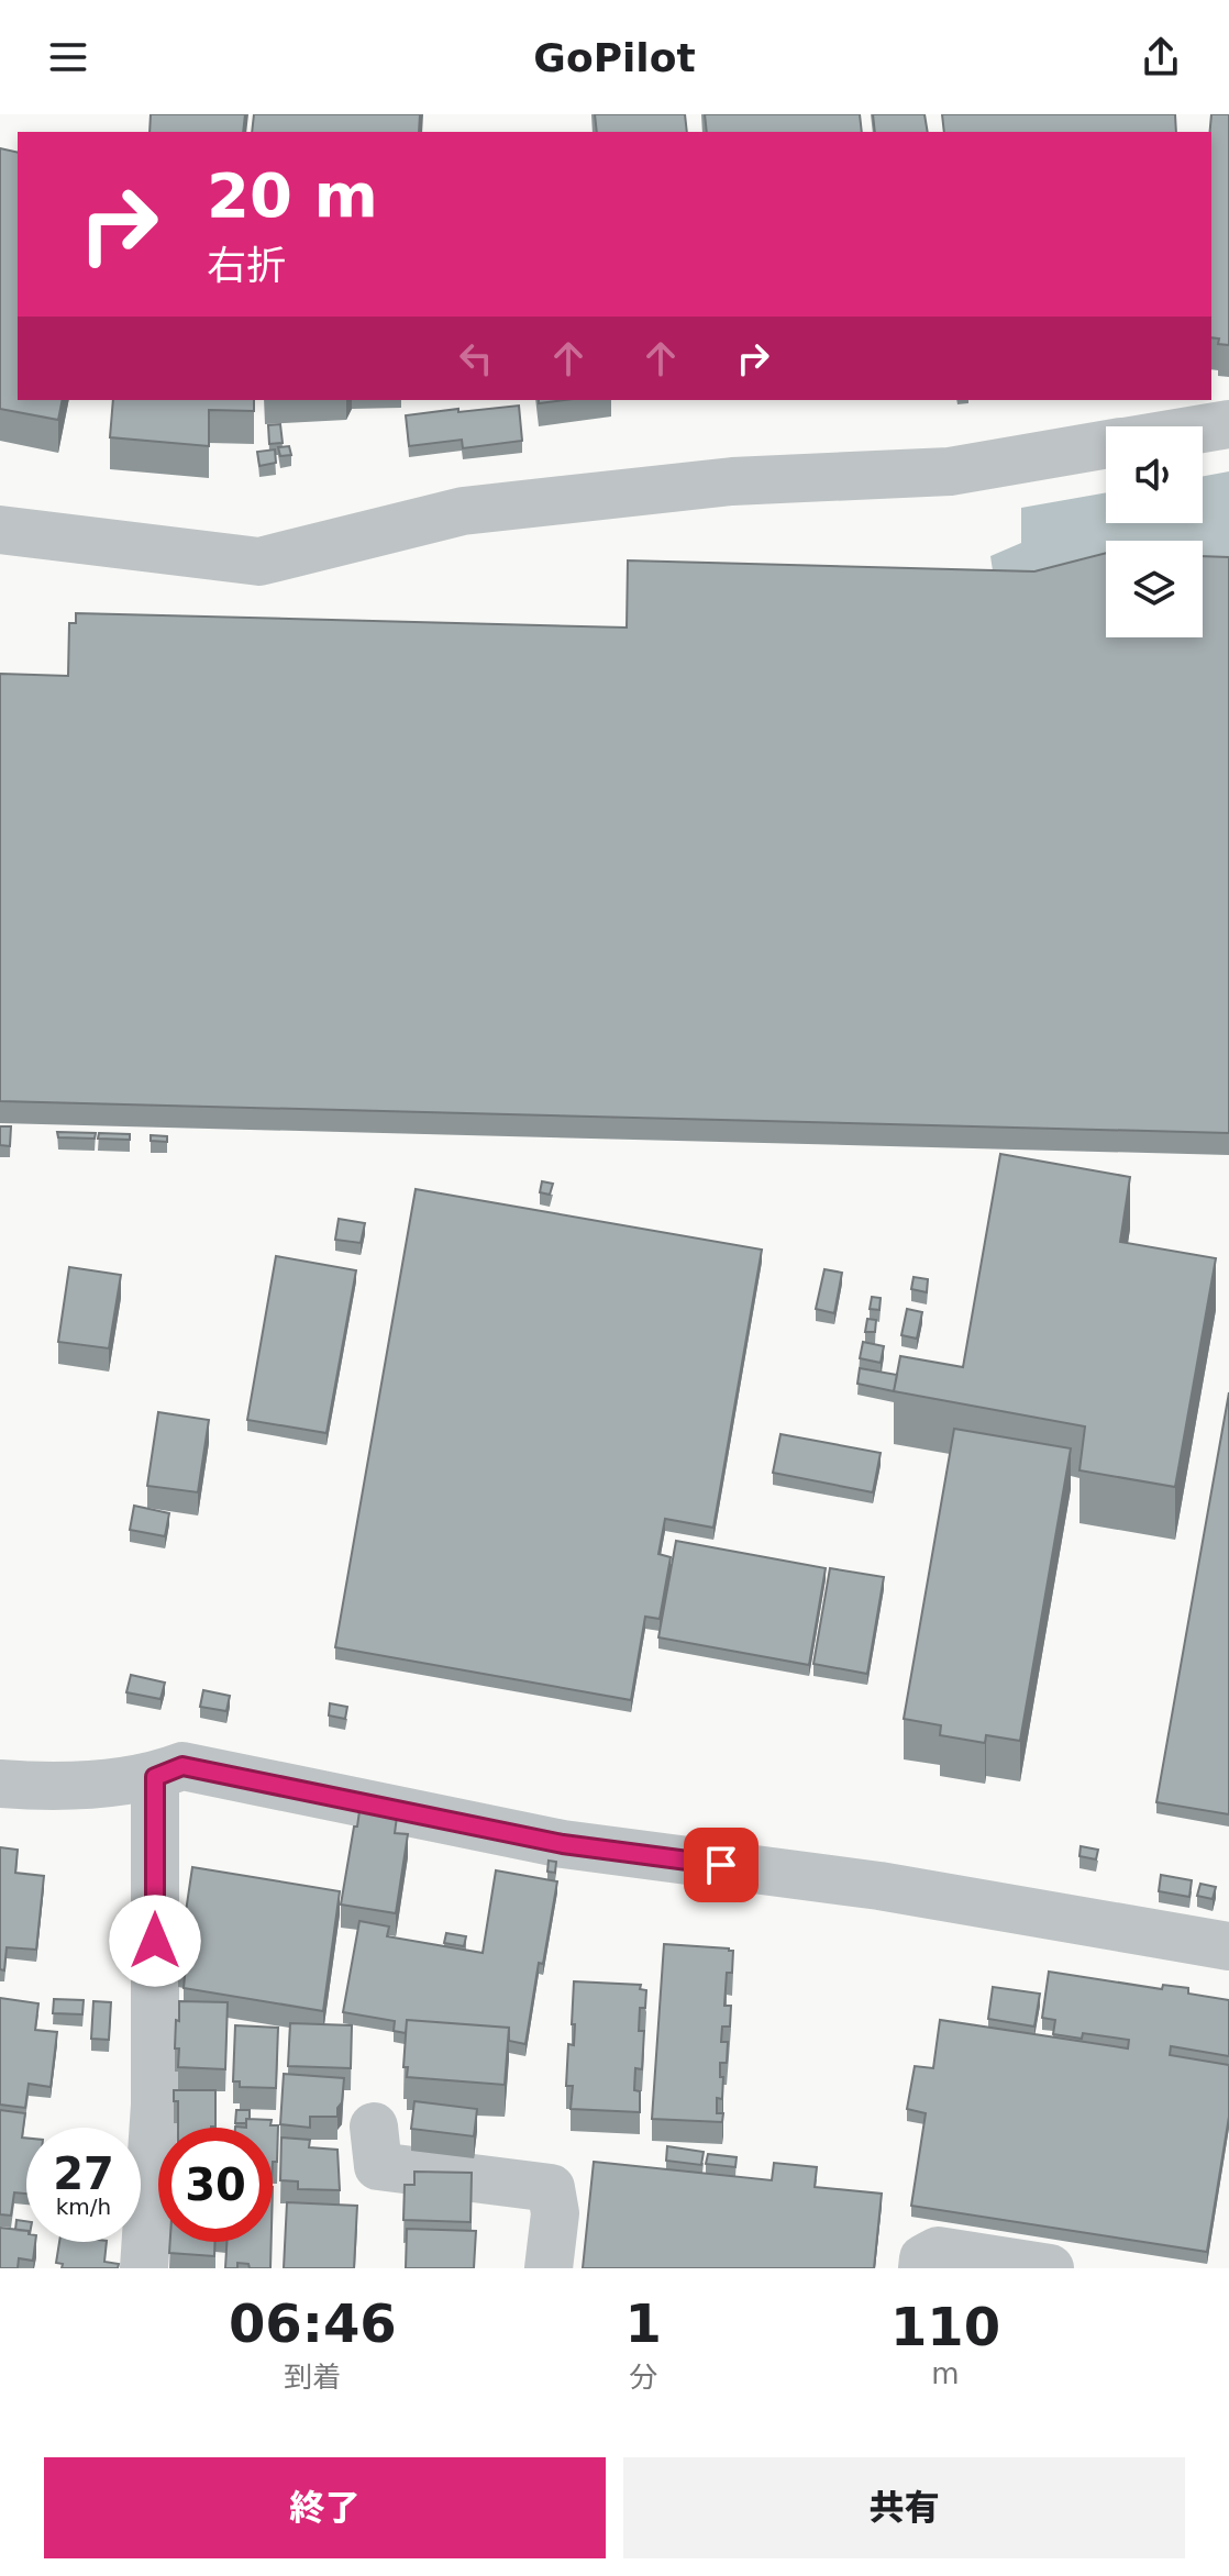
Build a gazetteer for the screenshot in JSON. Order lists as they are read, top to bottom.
{
  "page": {
    "header": "GoPilot",
    "turn": ["20 m", "右折"],
    "speed": "27 km/h",
    "limit": "30",
    "eta": [
      "06:46",
      "到着",
      "1",
      "分",
      "110",
      "m"
    ],
    "buttons": ["終了", "共有"]
  }
}
